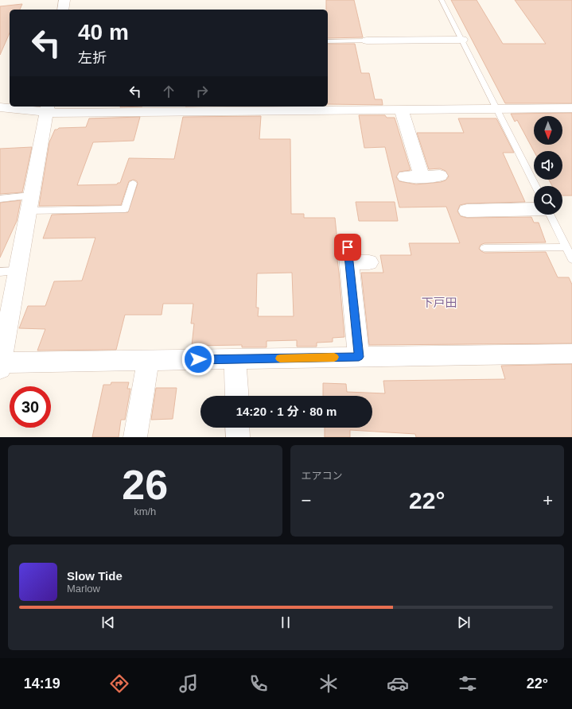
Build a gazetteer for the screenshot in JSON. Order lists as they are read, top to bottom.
{
  "districts": ["下戸田"],
  "north": "bottom",
  "page": {
    "turn": ["40 m", "左折"],
    "limit": "30",
    "trip": "14:20 · 1 分 · 80 m",
    "tile": [
      ["26", "km/h"],
      "エアコン"
    ],
    "heat": ["−", "22°", "+"],
    "song": ["Slow Tide", "Marlow"],
    "tabs": ["14:19", "22°"]
  }
}
